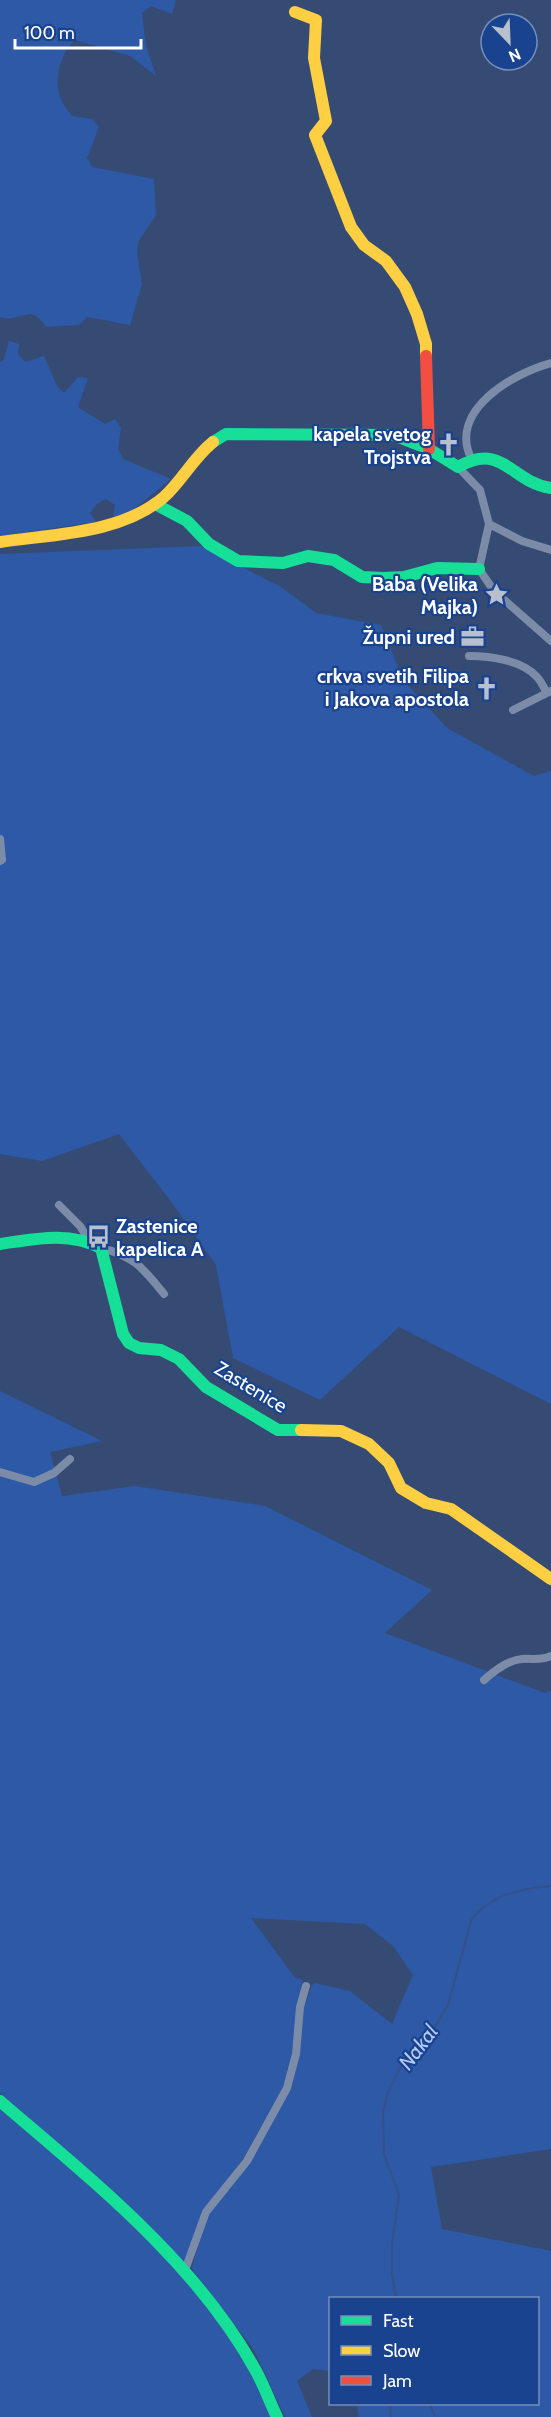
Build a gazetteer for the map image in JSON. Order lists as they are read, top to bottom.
{
  "streets": {
    "street": ["Zastenice"]
  },
  "water": ["Nakal"],
  "places": {
    "church": ["kapela svetog Trojstva", "crkva svetih Filipa i Jakova apostola"],
    "place": ["Baba (Velika Majka)"],
    "office": ["Župni ured"],
    "bus stop": ["Zastenice kapelica A"]
  },
  "legend": ["Fast", "Slow", "Jam"],
  "scale_bar": "100 m",
  "north": "bottom right"
}
